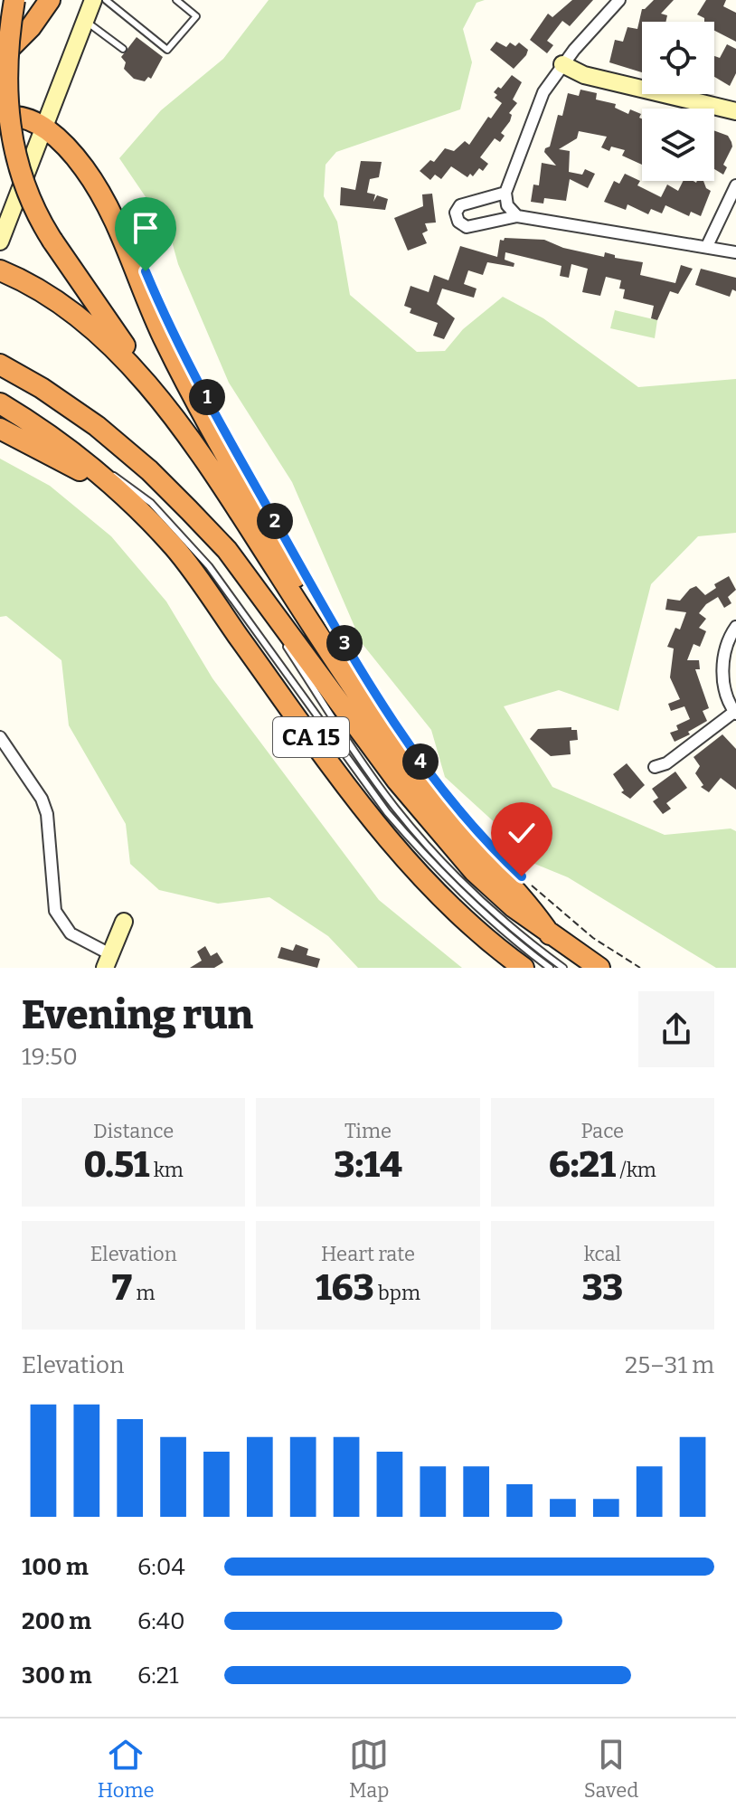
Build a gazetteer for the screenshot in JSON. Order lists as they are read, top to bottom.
{
  "streets": {
    "highway": ["CA 15"]
  },
  "page": {
    "pins": [
      "1",
      "2",
      "3",
      "4"
    ],
    "heading": ["Evening run", "19:50"],
    "stats": [
      ["Distance", "0.51 km"],
      ["Time", "3:14"],
      ["Pace", "6:21 /km"],
      ["Elevation", "7 m"],
      ["Heart rate", "163 bpm"],
      ["kcal", "33"]
    ],
    "chart": ["Elevation", "25–31 m"],
    "list": [
      {
        "name": "100 m",
        "note": "6:04"
      },
      {
        "name": "200 m",
        "note": "6:40"
      },
      {
        "name": "300 m",
        "note": "6:21"
      }
    ],
    "tabs": ["Home", "Map", "Saved"]
  }
}
